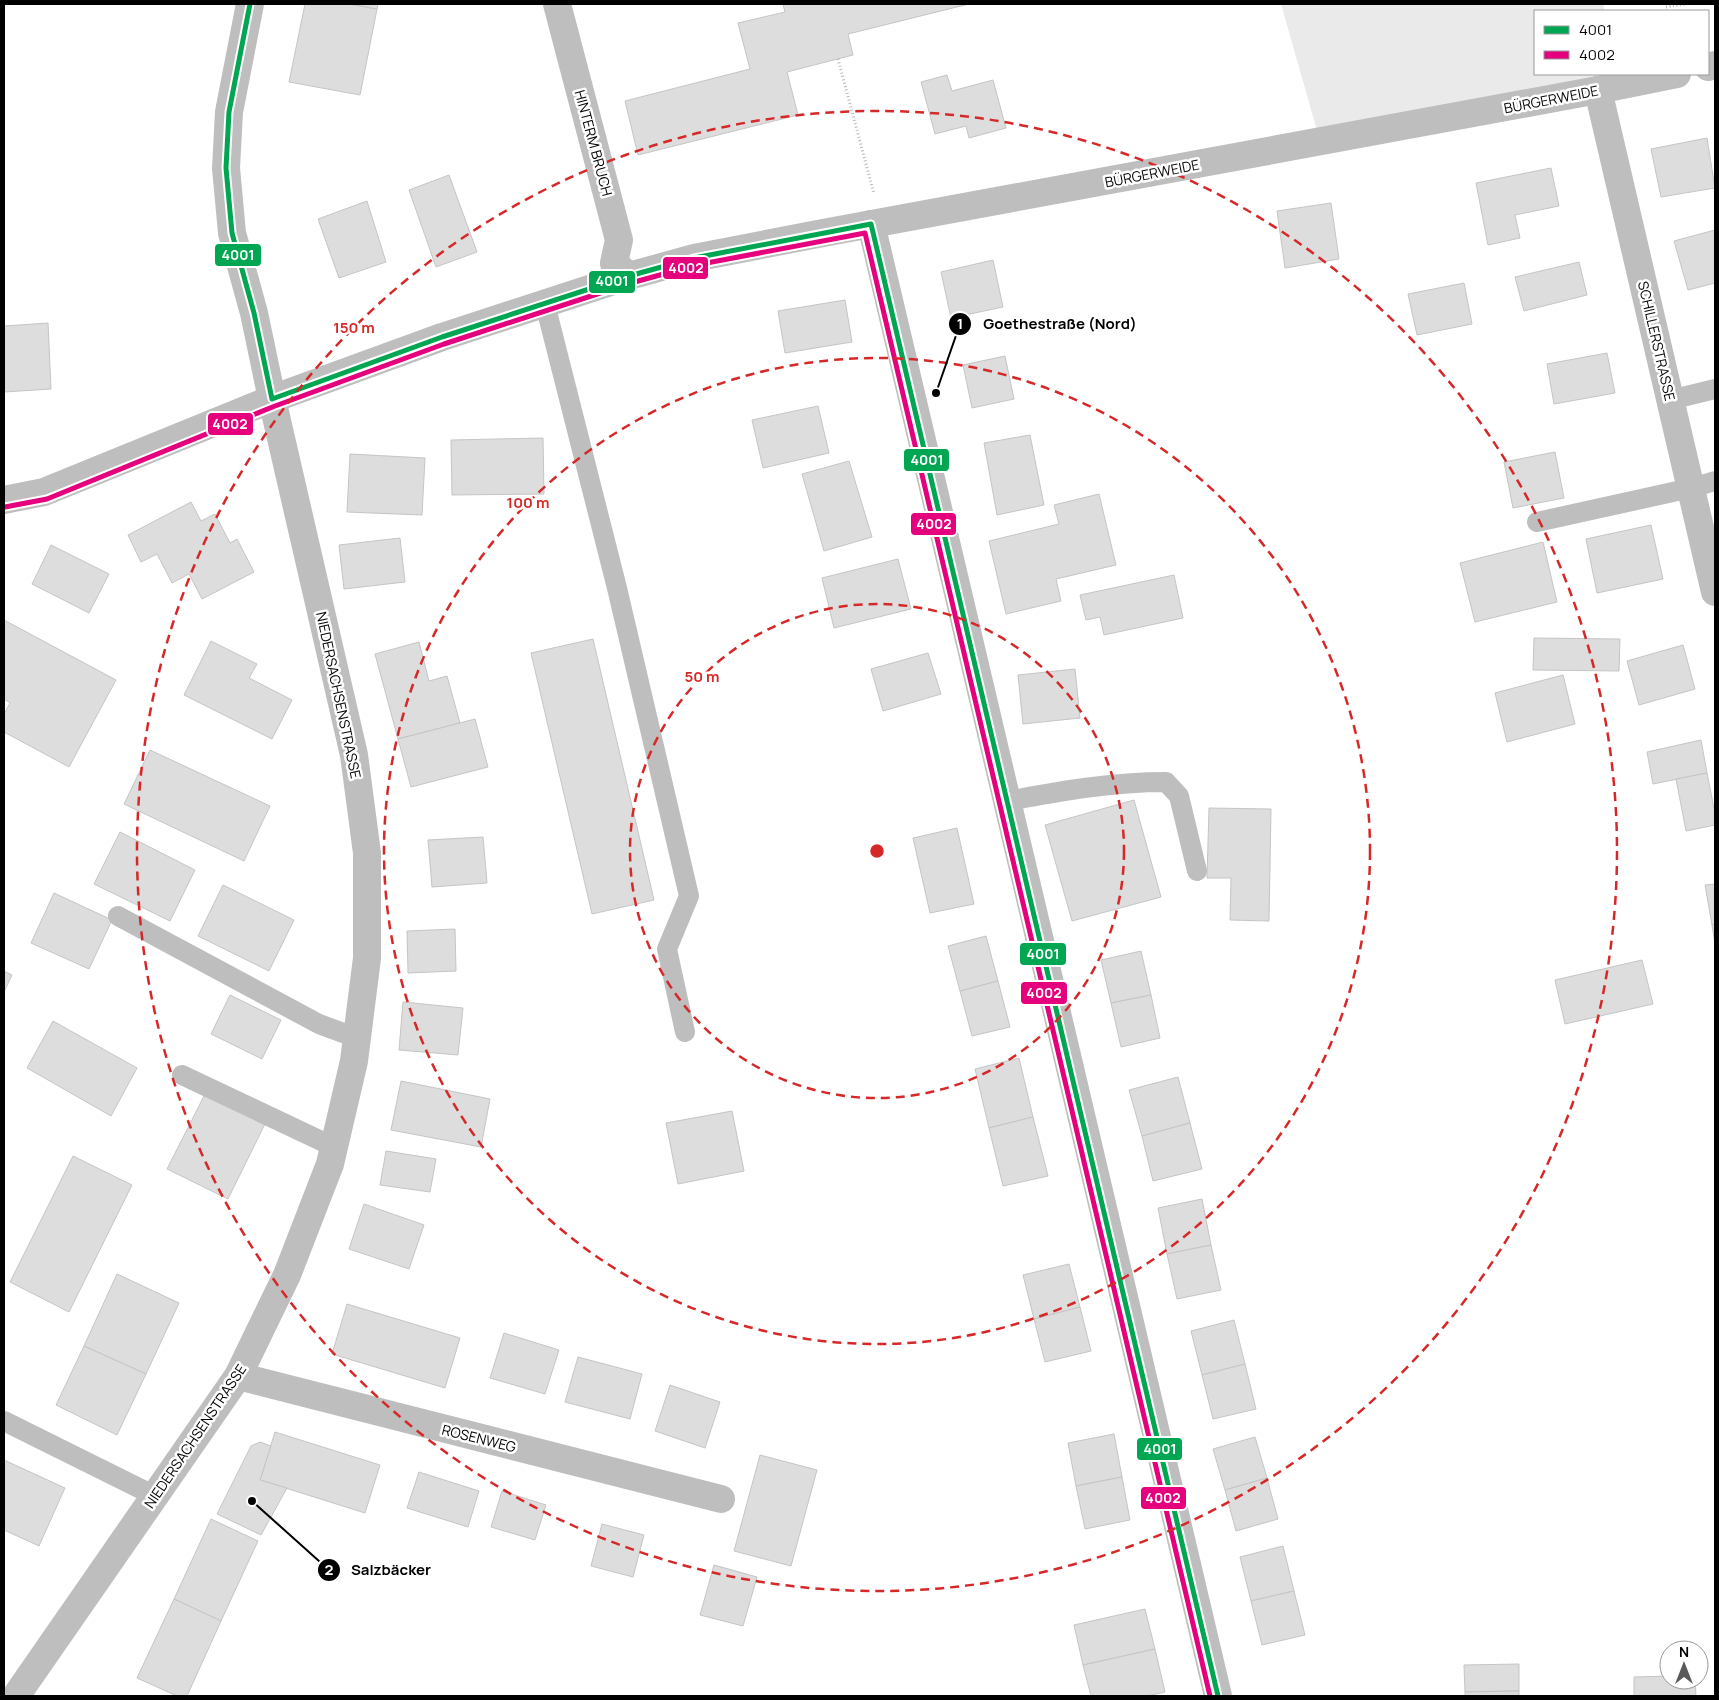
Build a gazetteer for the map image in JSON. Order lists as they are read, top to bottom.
{
  "streets": {
    "street": [
      "BÜRGERWEIDE",
      "HINTERM BRUCH",
      "SCHILLERSTRASSE",
      "NIEDERSACHSENSTRASSE",
      "ROSENWEG"
    ]
  },
  "crossings": [
    ["BÜRGERWEIDE", "HINTERM BRUCH"],
    ["BÜRGERWEIDE", "SCHILLERSTRASSE"],
    ["BÜRGERWEIDE", "NIEDERSACHSENSTRASSE"],
    ["NIEDERSACHSENSTRASSE", "ROSENWEG"]
  ],
  "places": ["Goethestraße (Nord)", "Salzbäcker"],
  "lines": ["transit line 4001", "transit line 4002"],
  "legend": ["4001", "4002"],
  "north": "top",
  "rings": ["150 m", "100 m", "50 m"]
}
